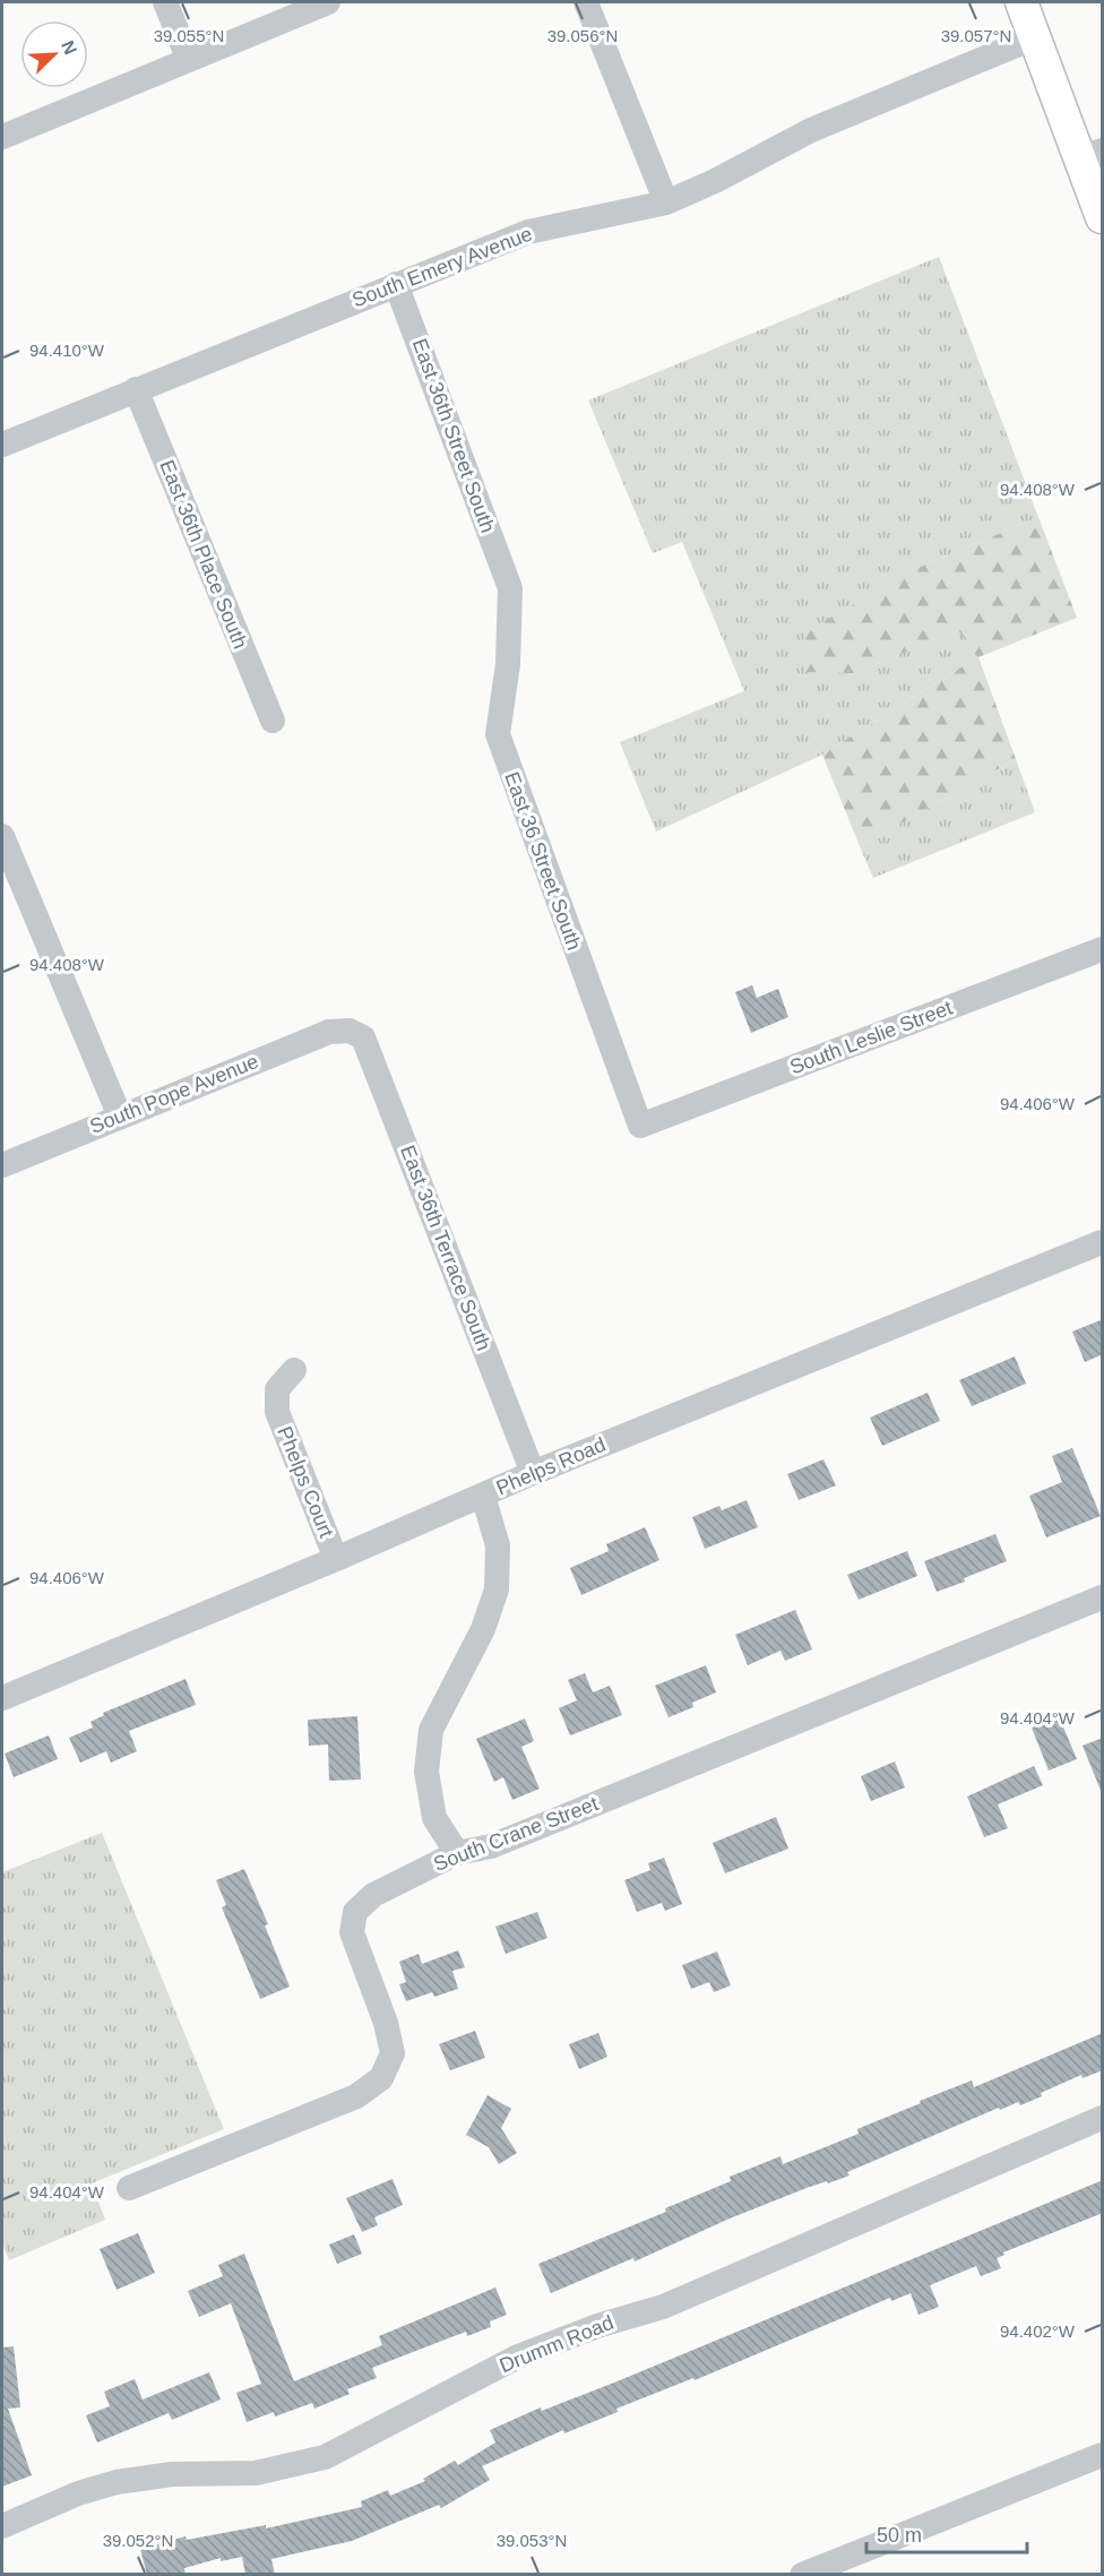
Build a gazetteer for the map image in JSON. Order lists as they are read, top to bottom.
{
  "streets": {
    "street": [
      "South Emery Avenue",
      "East 36th Street South",
      "East 36th Place South",
      "East 36 Street South",
      "South Leslie Street",
      "South Pope Avenue",
      "East 36th Terrace South",
      "Phelps Road",
      "Phelps Court",
      "South Crane Street",
      "Drumm Road"
    ]
  },
  "crossings": [
    ["South Emery Avenue", "East 36th Street South"],
    ["South Emery Avenue", "East 36th Place South"],
    ["East 36th Street South", "East 36 Street South"],
    ["East 36 Street South", "South Leslie Street"],
    ["South Pope Avenue", "East 36th Terrace South"],
    ["East 36th Terrace South", "Phelps Road"],
    ["Phelps Road", "Phelps Court"]
  ],
  "scale_bar": "50 m",
  "north": "top right",
  "coordinates": [
    "39.056°N",
    "39.055°N",
    "39.057°N",
    "94.410°W",
    "94.408°W",
    "94.406°W",
    "94.404°W",
    "94.402°W",
    "39.052°N",
    "39.053°N"
  ]
}
